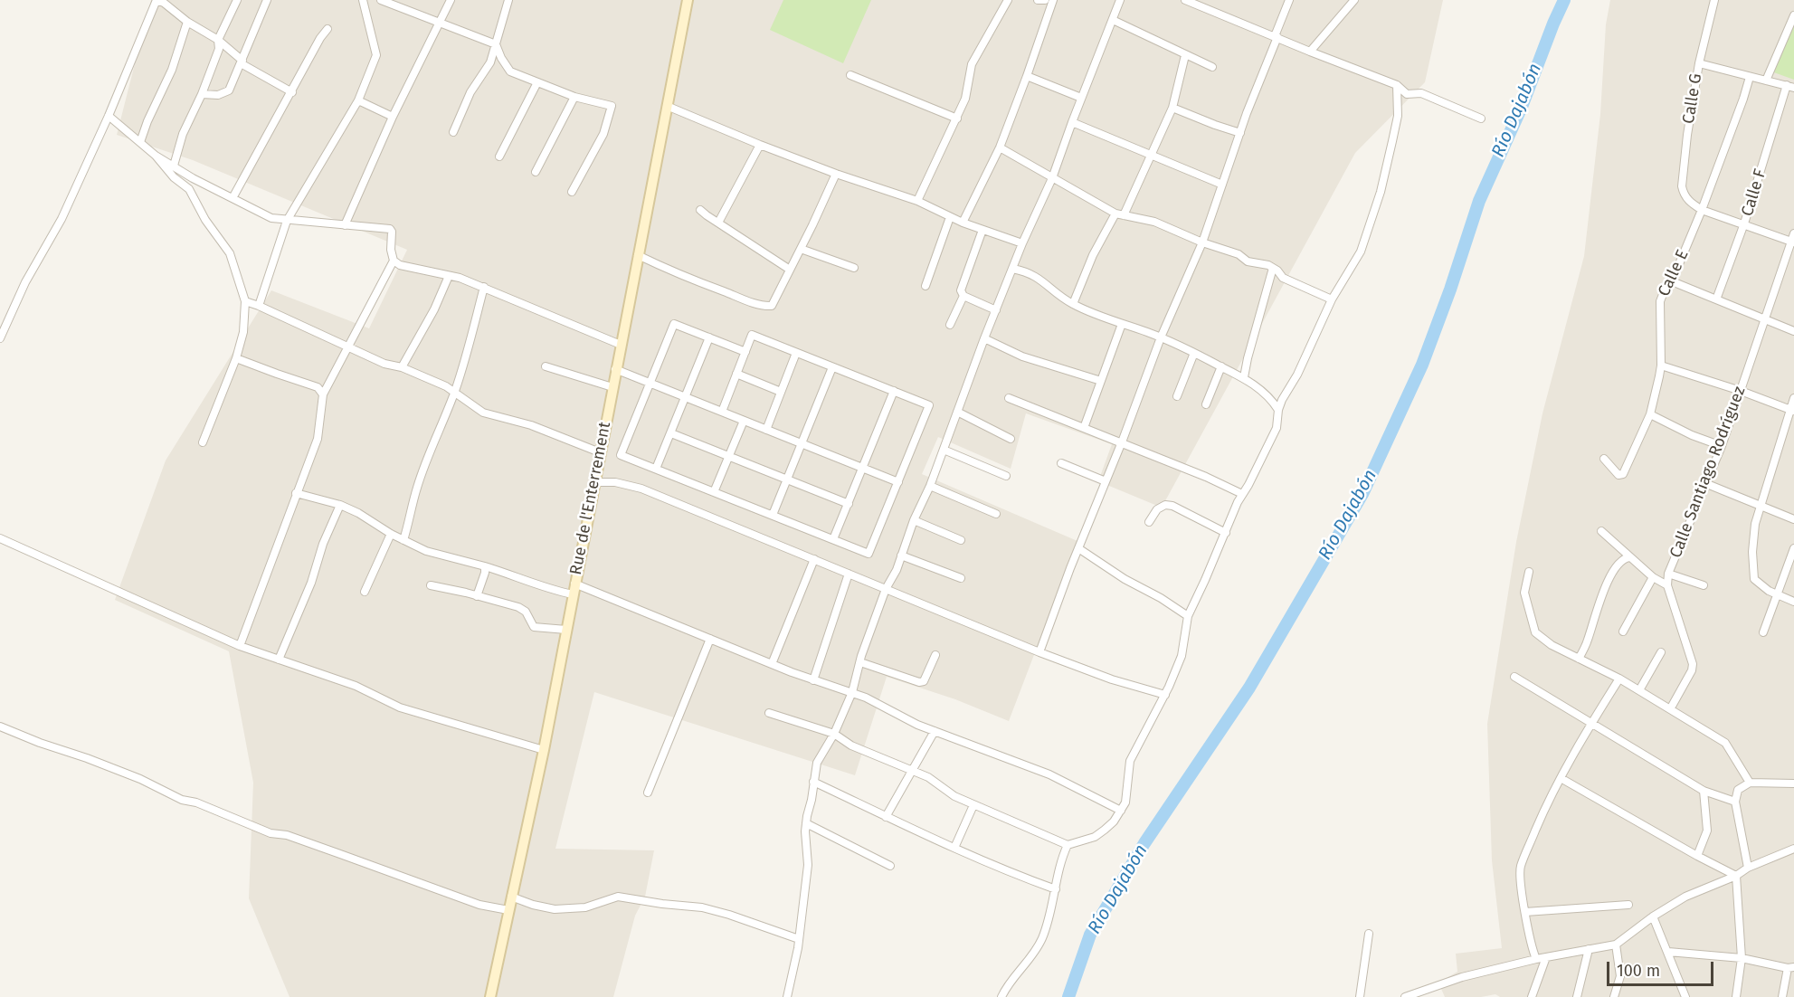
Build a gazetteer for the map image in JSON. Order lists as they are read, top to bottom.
{
  "streets": {
    "street": [
      "Calle G",
      "Calle F",
      "Calle E",
      "Calle Santiago Rodríguez",
      "Rue de l'Enterrement"
    ]
  },
  "crossings": [
    ["Calle G", "Calle E"]
  ],
  "water": ["Río Dajabón"],
  "scale_bar": "100 m"
}
